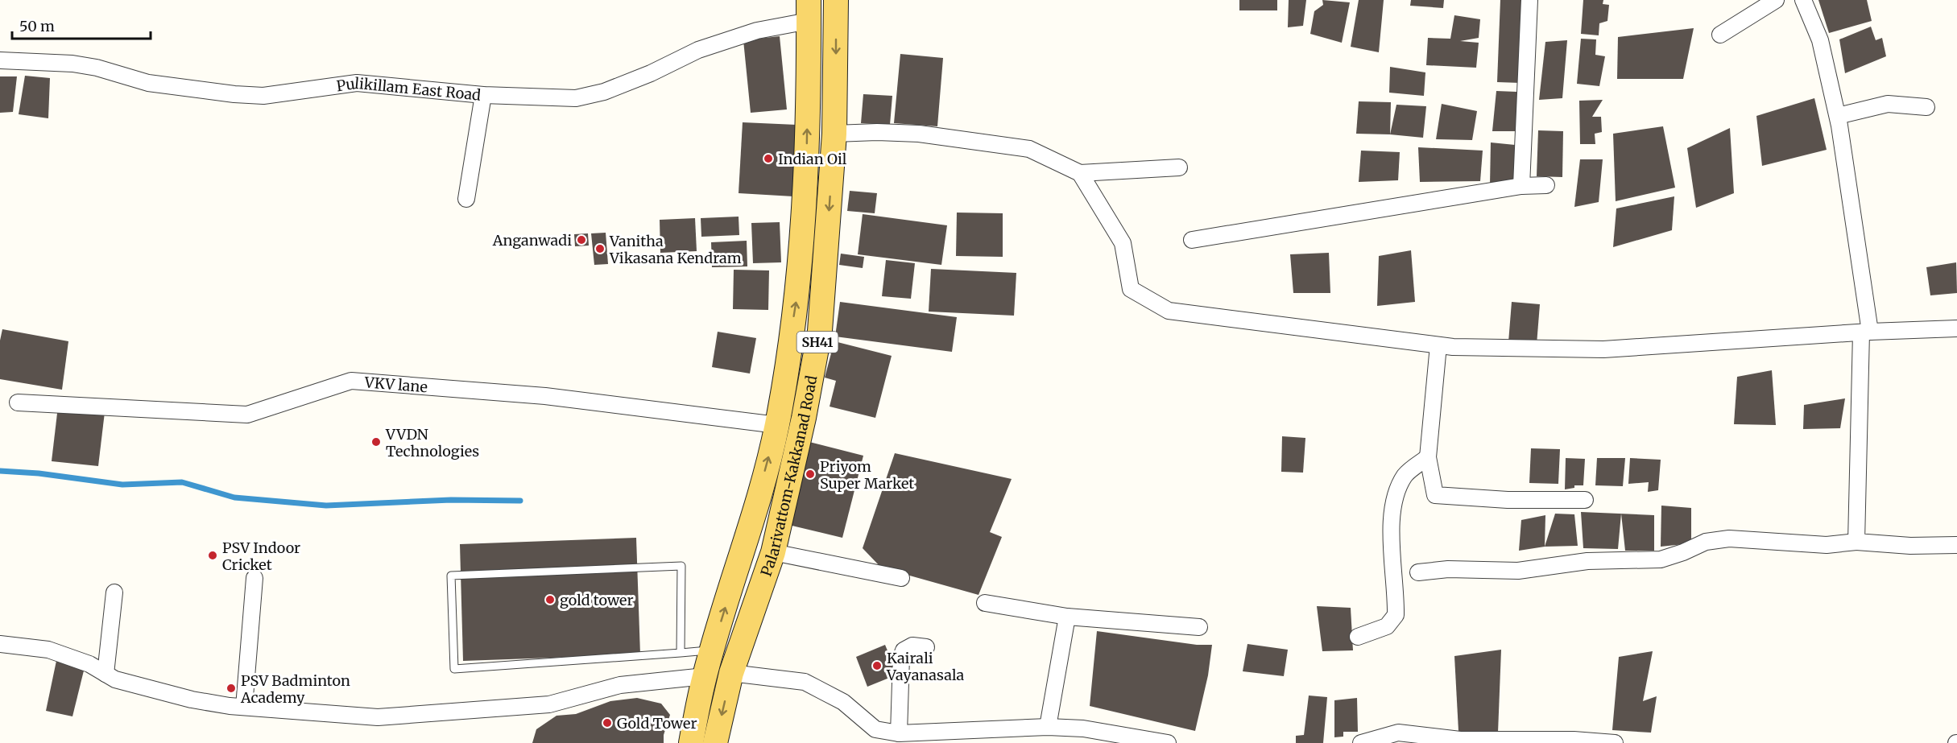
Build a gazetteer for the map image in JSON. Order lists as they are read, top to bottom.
{
  "streets": {
    "main road": ["SH41", "Palarivattom-Kakkanad Road"],
    "street": ["Pulikillam East Road", "VKV lane"]
  },
  "places": [
    "Indian Oil",
    "Anganwadi",
    "Vanitha Vikasana Kendram",
    "VVDN Technologies",
    "Priyom Super Market",
    "PSV Indoor Cricket",
    "gold tower",
    "Kairali Vayanasala",
    "PSV Badminton Academy",
    "Gold Tower"
  ],
  "scale_bar": "50 m"
}
